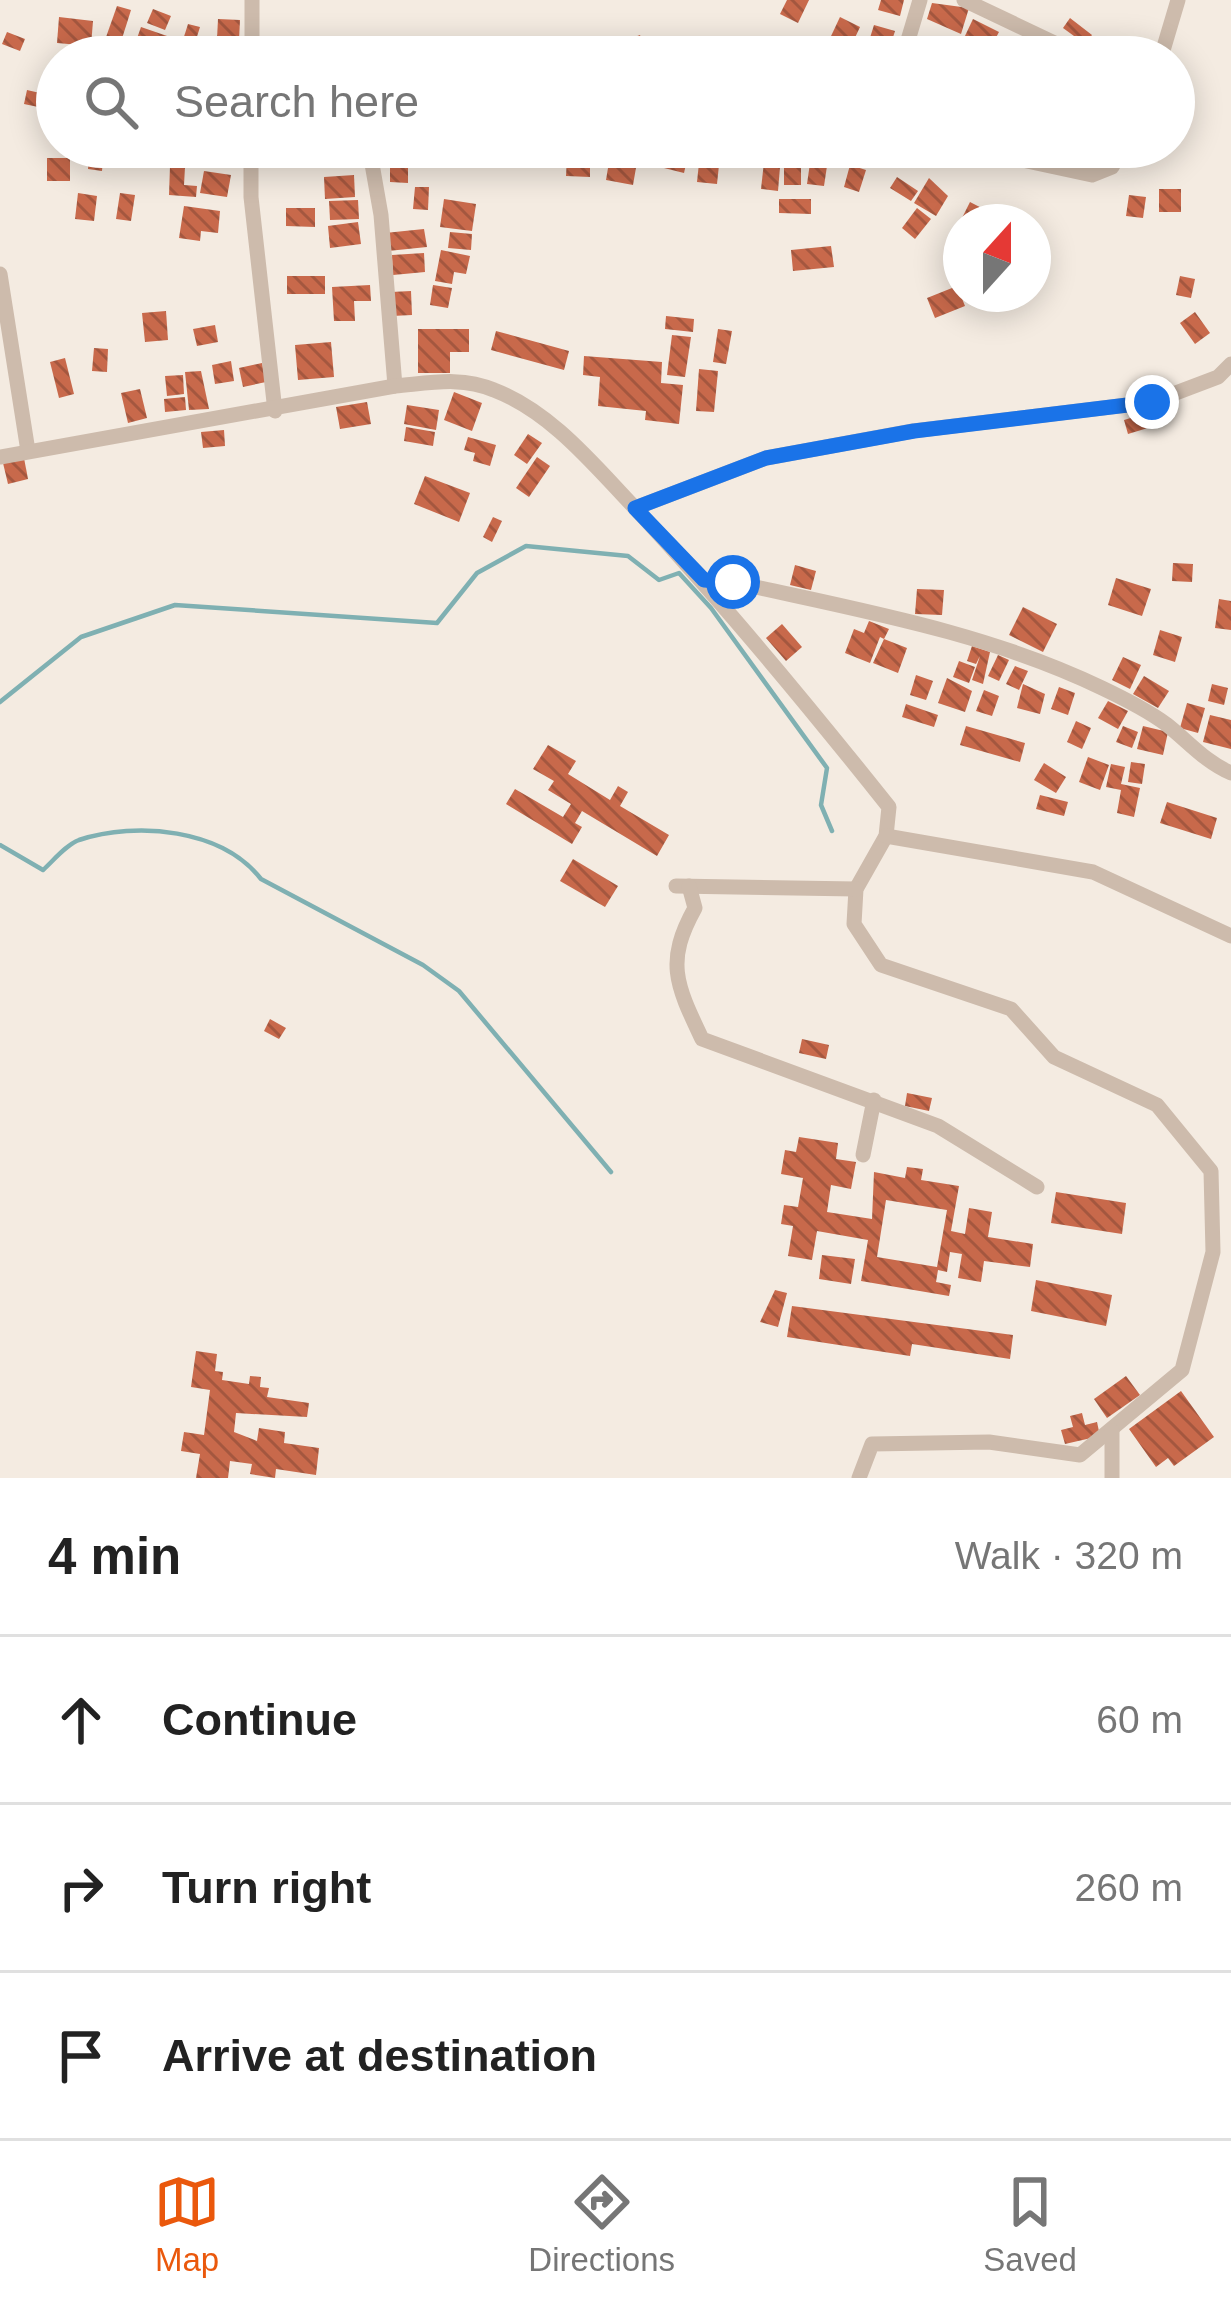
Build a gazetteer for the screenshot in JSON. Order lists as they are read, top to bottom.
{
  "north": "top",
  "page": {
    "search": "Search here",
    "heading": ["4 min", "Walk · 320 m"],
    "list": [
      ["Continue", "60 m"],
      ["Turn right", "260 m"],
      "Arrive at destination"
    ],
    "nav": ["Map", "Directions", "Saved"]
  }
}
